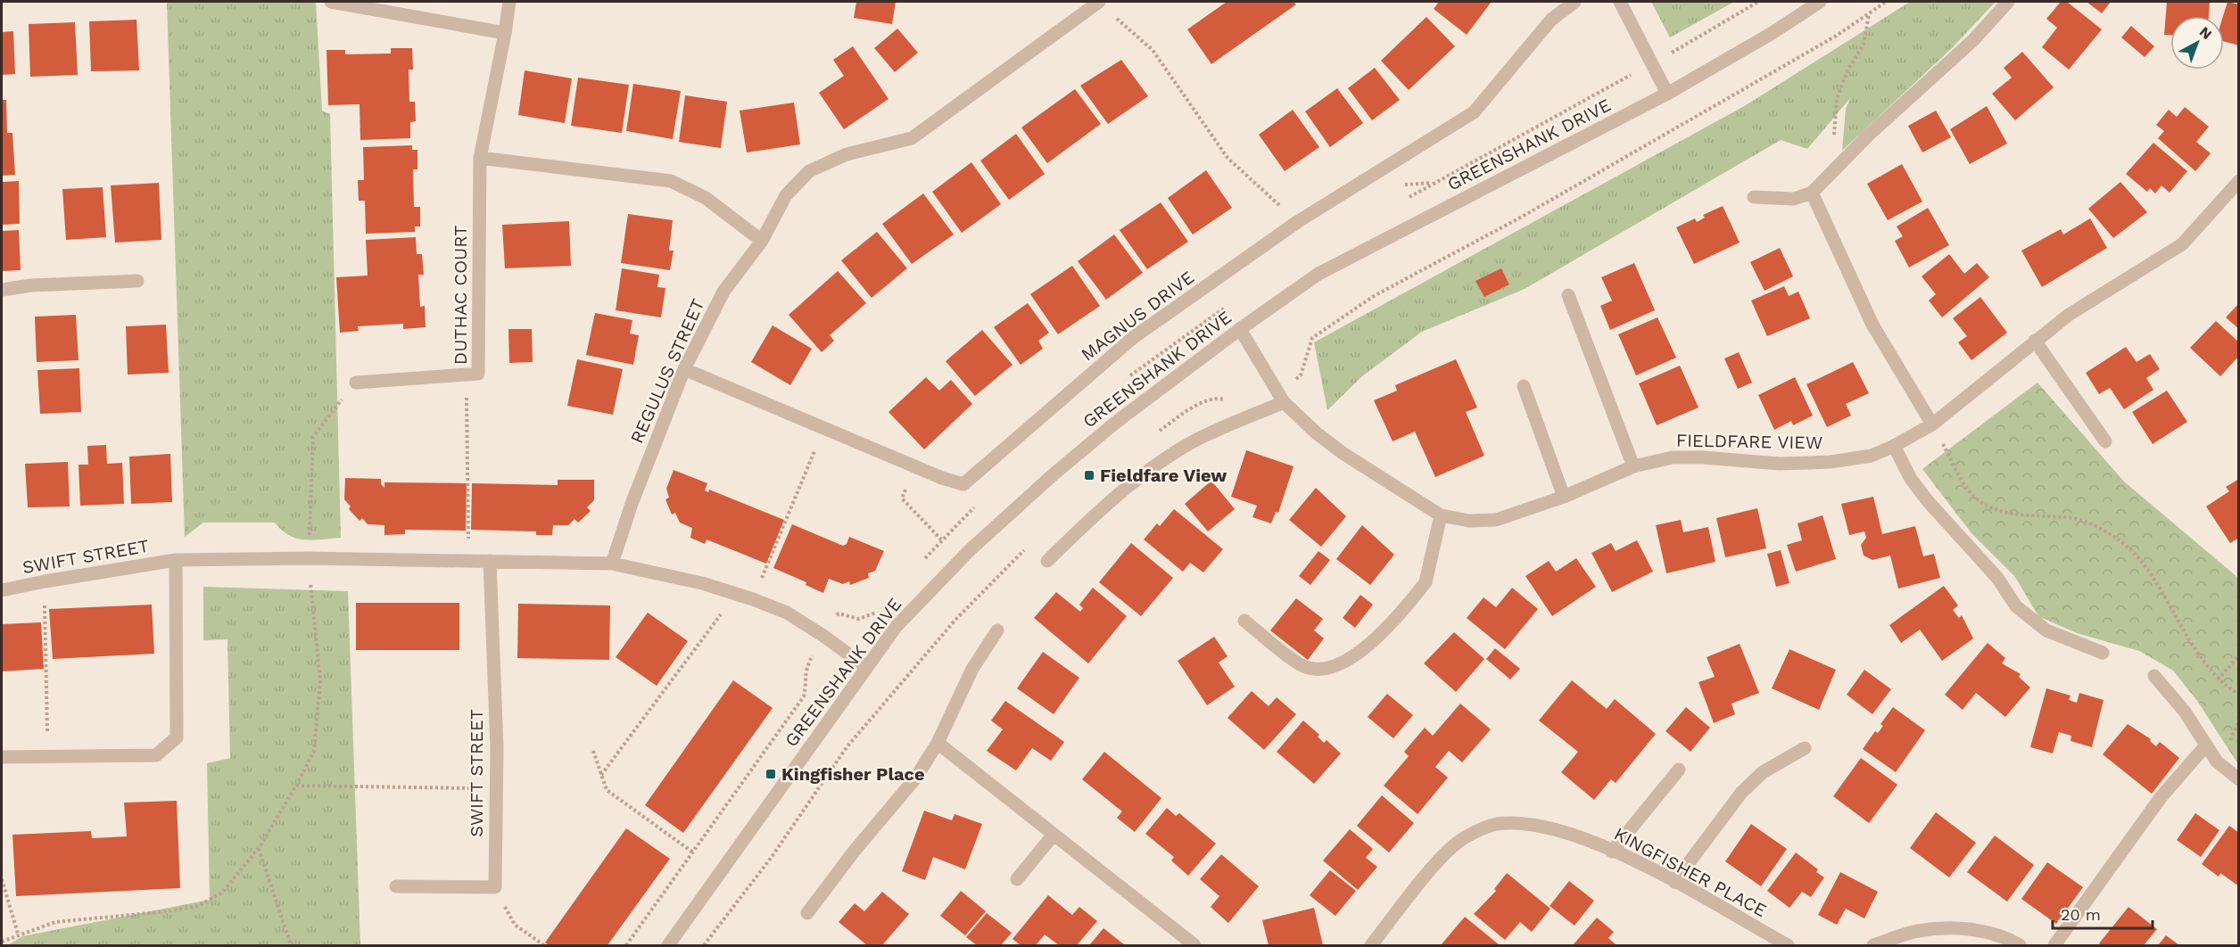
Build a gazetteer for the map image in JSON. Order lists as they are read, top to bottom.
{
  "streets": {
    "street": [
      "GREENSHANK DRIVE",
      "DUTHAC COURT",
      "MAGNUS DRIVE",
      "REGULUS STREET",
      "FIELDFARE VIEW",
      "SWIFT STREET",
      "KINGFISHER PLACE"
    ]
  },
  "crossings": [
    ["GREENSHANK DRIVE", "FIELDFARE VIEW"],
    ["GREENSHANK DRIVE", "SWIFT STREET"],
    ["MAGNUS DRIVE", "REGULUS STREET"],
    ["REGULUS STREET", "SWIFT STREET"]
  ],
  "places": {
    "transit": ["Fieldfare View", "Kingfisher Place"]
  },
  "scale_bar": "20 m",
  "north": "top right"
}
